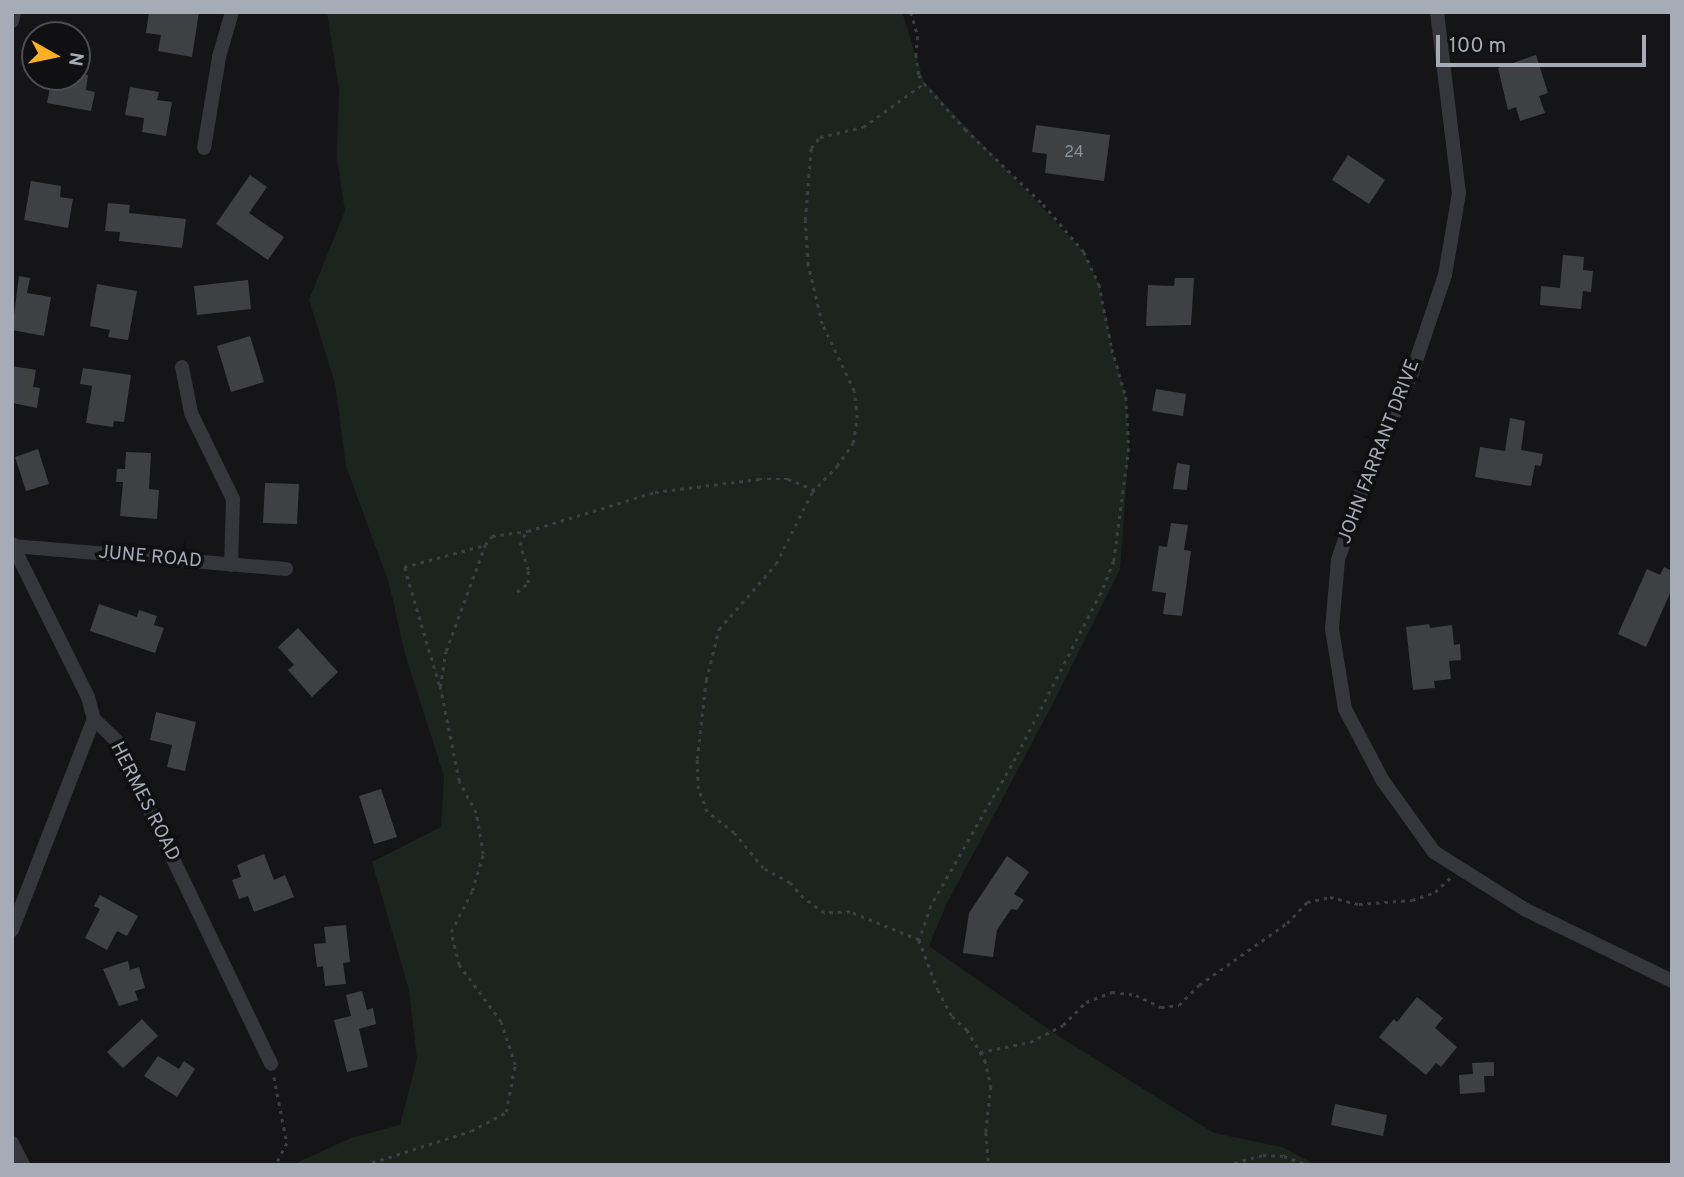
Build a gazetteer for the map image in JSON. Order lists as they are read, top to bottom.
{
  "streets": {
    "street": ["JOHN FARRANT DRIVE", "JUNE ROAD", "HERMES ROAD"]
  },
  "crossings": [
    ["JUNE ROAD", "HERMES ROAD"]
  ],
  "house_numbers": ["24"],
  "scale_bar": "100 m",
  "north": "right"
}
